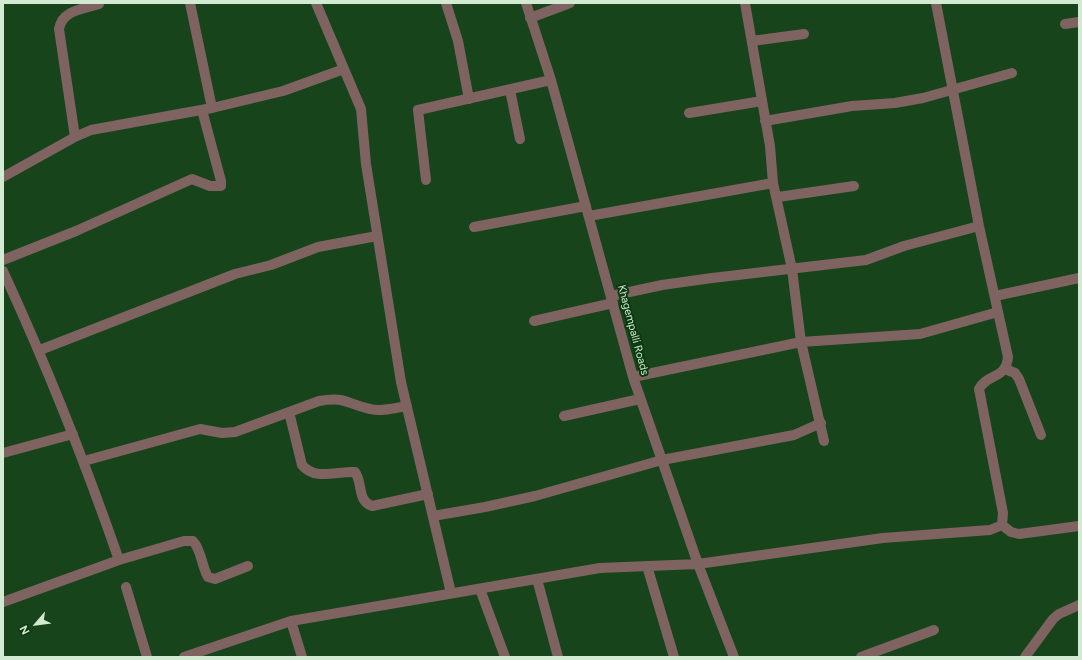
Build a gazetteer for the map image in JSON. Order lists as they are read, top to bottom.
{
  "streets": {
    "street": ["Khagempalli Roads"]
  },
  "north": "bottom left"
}
